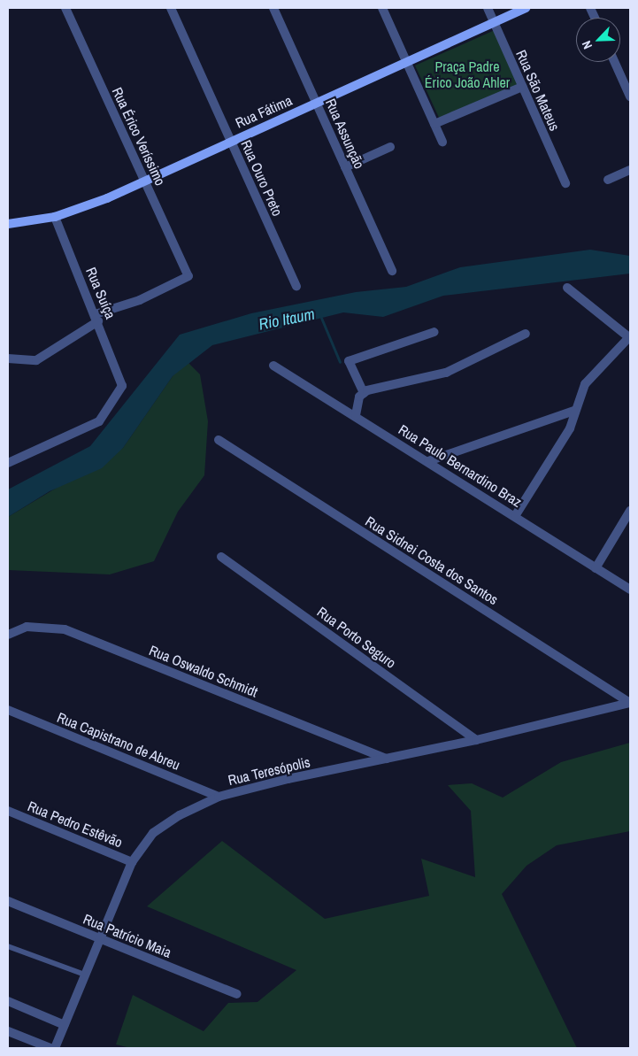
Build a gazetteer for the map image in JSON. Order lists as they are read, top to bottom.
{
  "streets": {
    "main road": ["Rua Fátima"],
    "street": [
      "Rua São Mateus",
      "Rua Assunção",
      "Rua Érico Veríssimo",
      "Rua Ouro Preto",
      "Rua Suíça",
      "Rua Paulo Bernardino Braz",
      "Rua Sidnei Costa dos Santos",
      "Rua Porto Seguro",
      "Rua Oswaldo Schmidt",
      "Rua Capistrano de Abreu",
      "Rua Teresópolis",
      "Rua Pedro Estêvão",
      "Rua Patrício Maia"
    ]
  },
  "crossings": [
    ["Rua São Mateus", "Rua Fátima"],
    ["Rua Fátima", "Rua Assunção"],
    ["Rua Fátima", "Rua Érico Veríssimo"],
    ["Rua Fátima", "Rua Ouro Preto"],
    ["Rua Fátima", "Rua Suíça"],
    ["Rua Érico Veríssimo", "Rua Suíça"],
    ["Rua Sidnei Costa dos Santos", "Rua Teresópolis"],
    ["Rua Porto Seguro", "Rua Teresópolis"],
    ["Rua Oswaldo Schmidt", "Rua Teresópolis"],
    ["Rua Capistrano de Abreu", "Rua Teresópolis"],
    ["Rua Teresópolis", "Rua Pedro Estêvão"],
    ["Rua Teresópolis", "Rua Patrício Maia"]
  ],
  "water": ["Rio Itaum"],
  "parks": ["Praça Padre Érico João Ahler"],
  "north": "bottom left"
}
